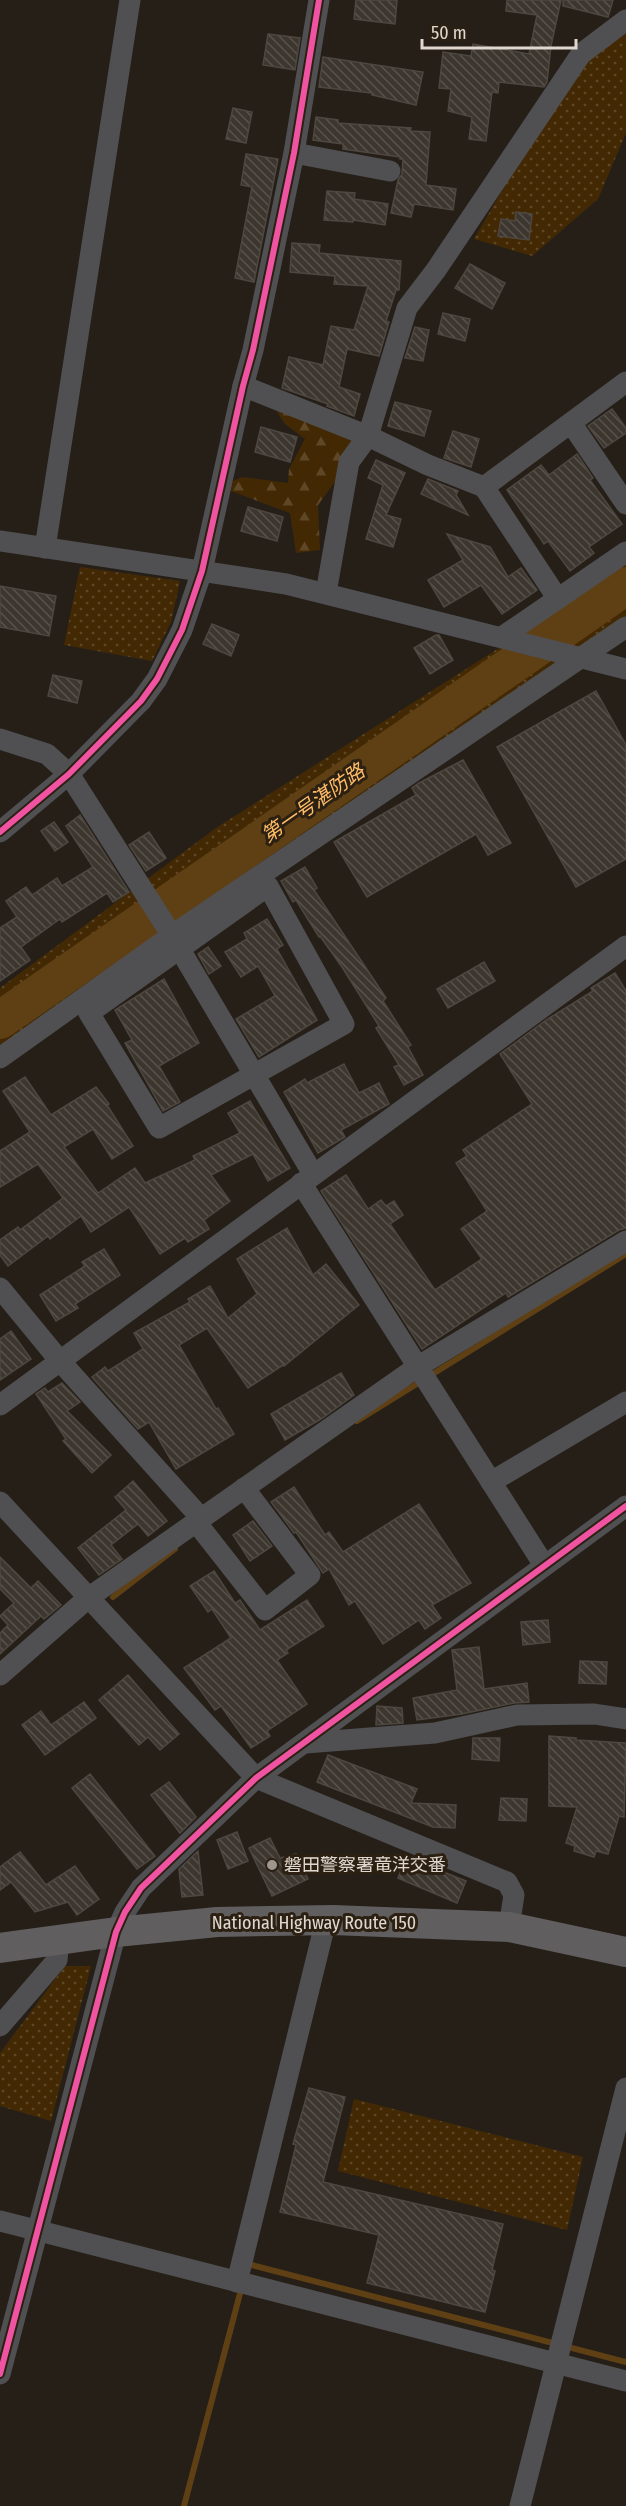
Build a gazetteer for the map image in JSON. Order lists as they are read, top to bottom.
{
  "streets": {
    "highway": ["National Highway Route 150"]
  },
  "water": ["第一号湛防路"],
  "places": ["磐田警察署竜洋交番"],
  "scale_bar": "50 m"
}
